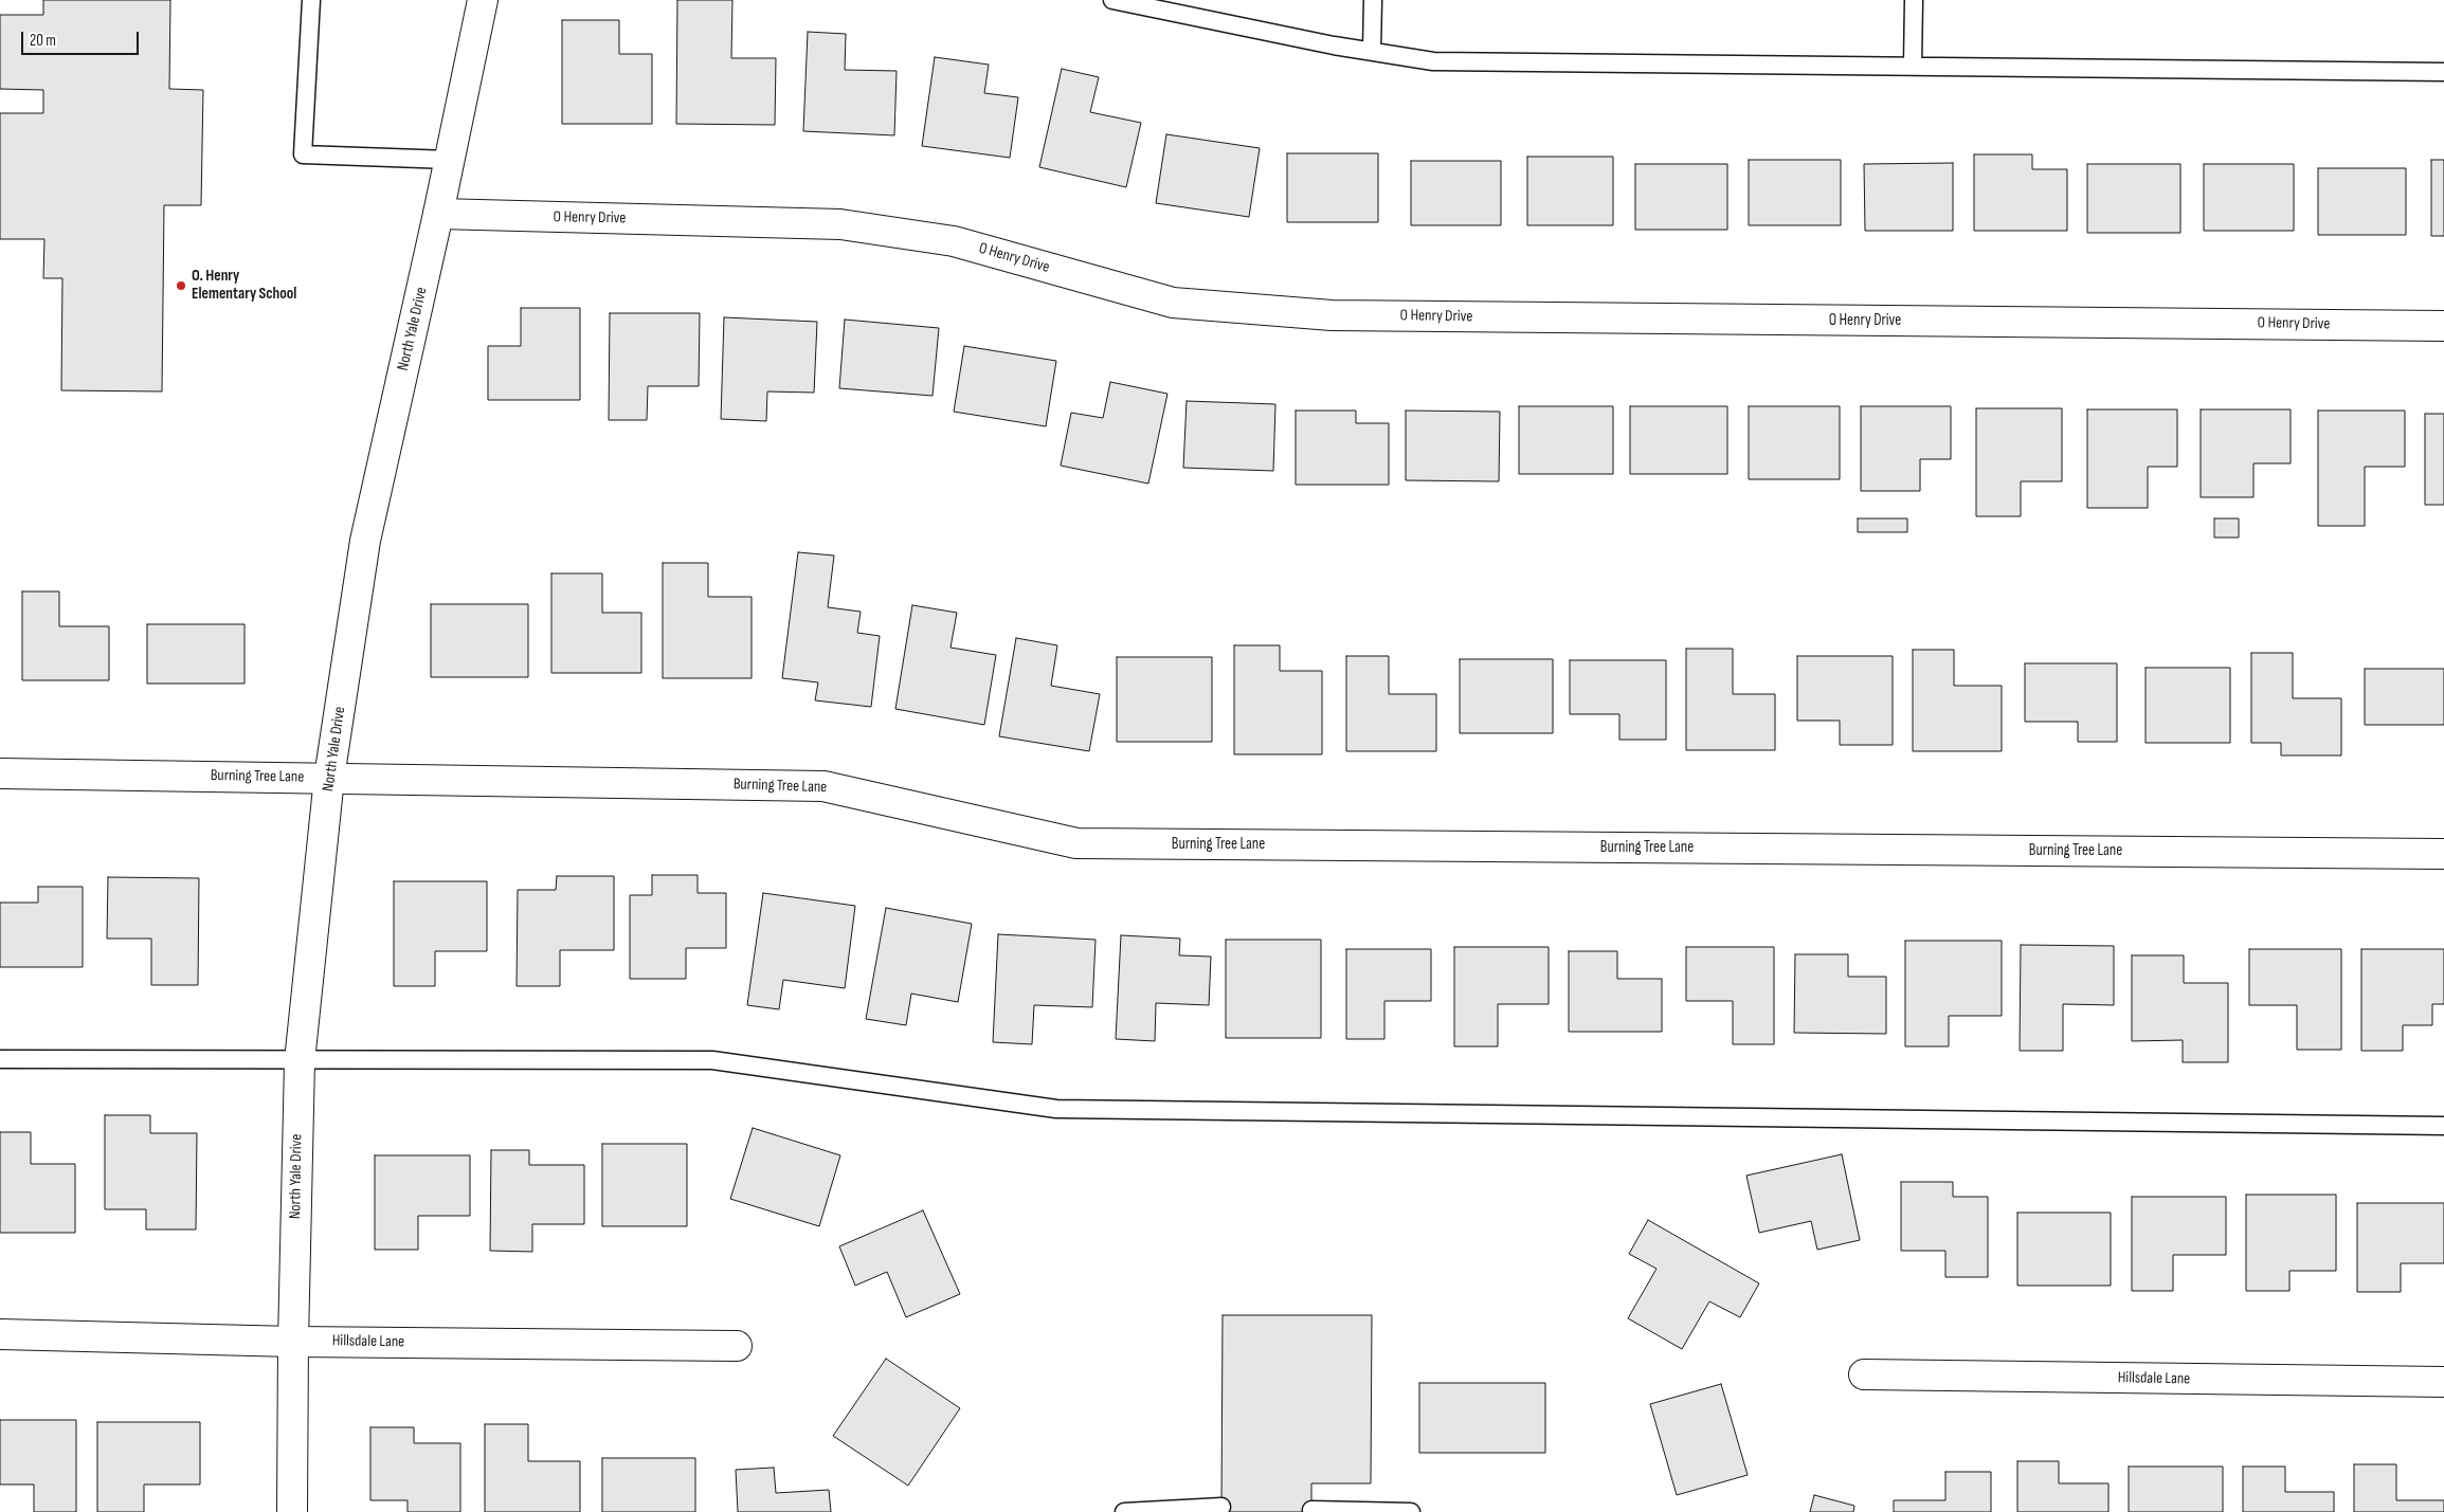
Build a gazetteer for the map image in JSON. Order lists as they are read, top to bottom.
{
  "streets": {
    "street": [
      "O Henry Drive",
      "North Yale Drive",
      "Burning Tree Lane",
      "Hillsdale Lane"
    ]
  },
  "crossings": [
    ["O Henry Drive", "North Yale Drive"],
    ["North Yale Drive", "Burning Tree Lane"],
    ["North Yale Drive", "Hillsdale Lane"]
  ],
  "places": ["O. Henry Elementary School"],
  "scale_bar": "20 m"
}
